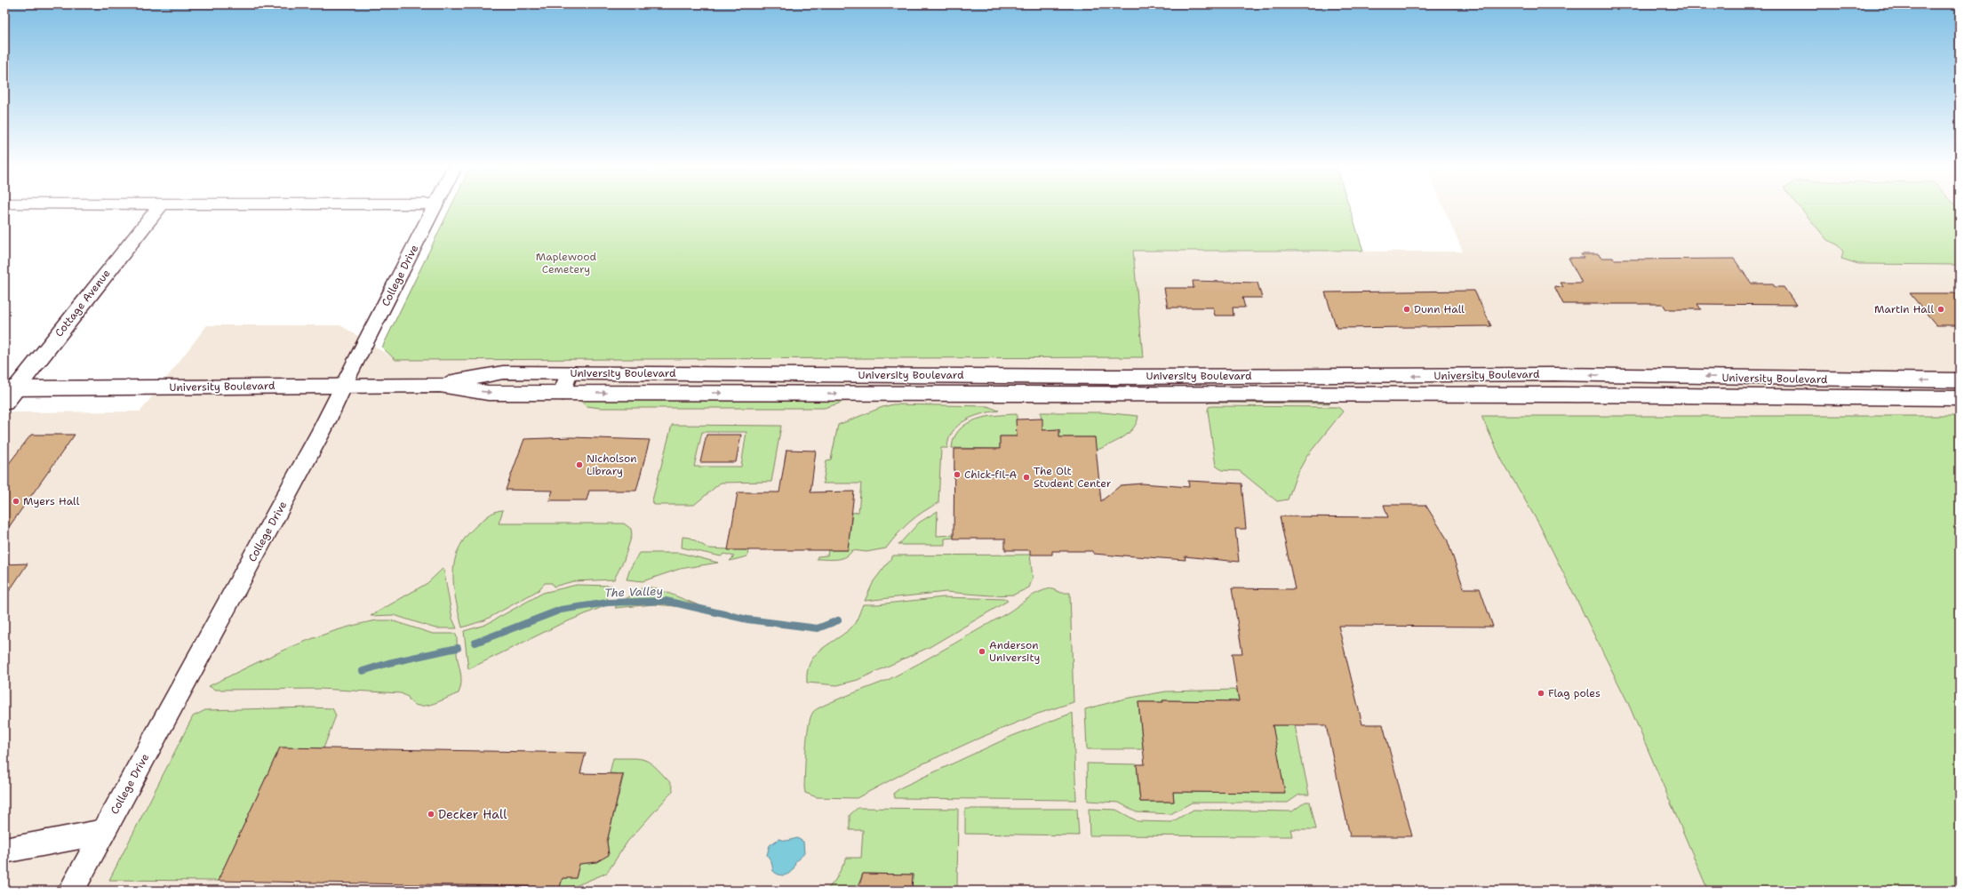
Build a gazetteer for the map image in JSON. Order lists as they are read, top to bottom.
{
  "streets": {
    "main road": ["College Drive", "Cottage Avenue", "University Boulevard"]
  },
  "crossings": [
    ["College Drive", "University Boulevard"],
    ["Cottage Avenue", "University Boulevard"]
  ],
  "water": ["The Valley"],
  "parks": ["Maplewood Cemetery"],
  "places": [
    "Dunn Hall",
    "Martin Hall",
    "Nicholson Library",
    "Chick-fil-A",
    "The Olt Student Center",
    "Myers Hall",
    "Anderson University",
    "Flag poles",
    "Decker Hall"
  ]
}
